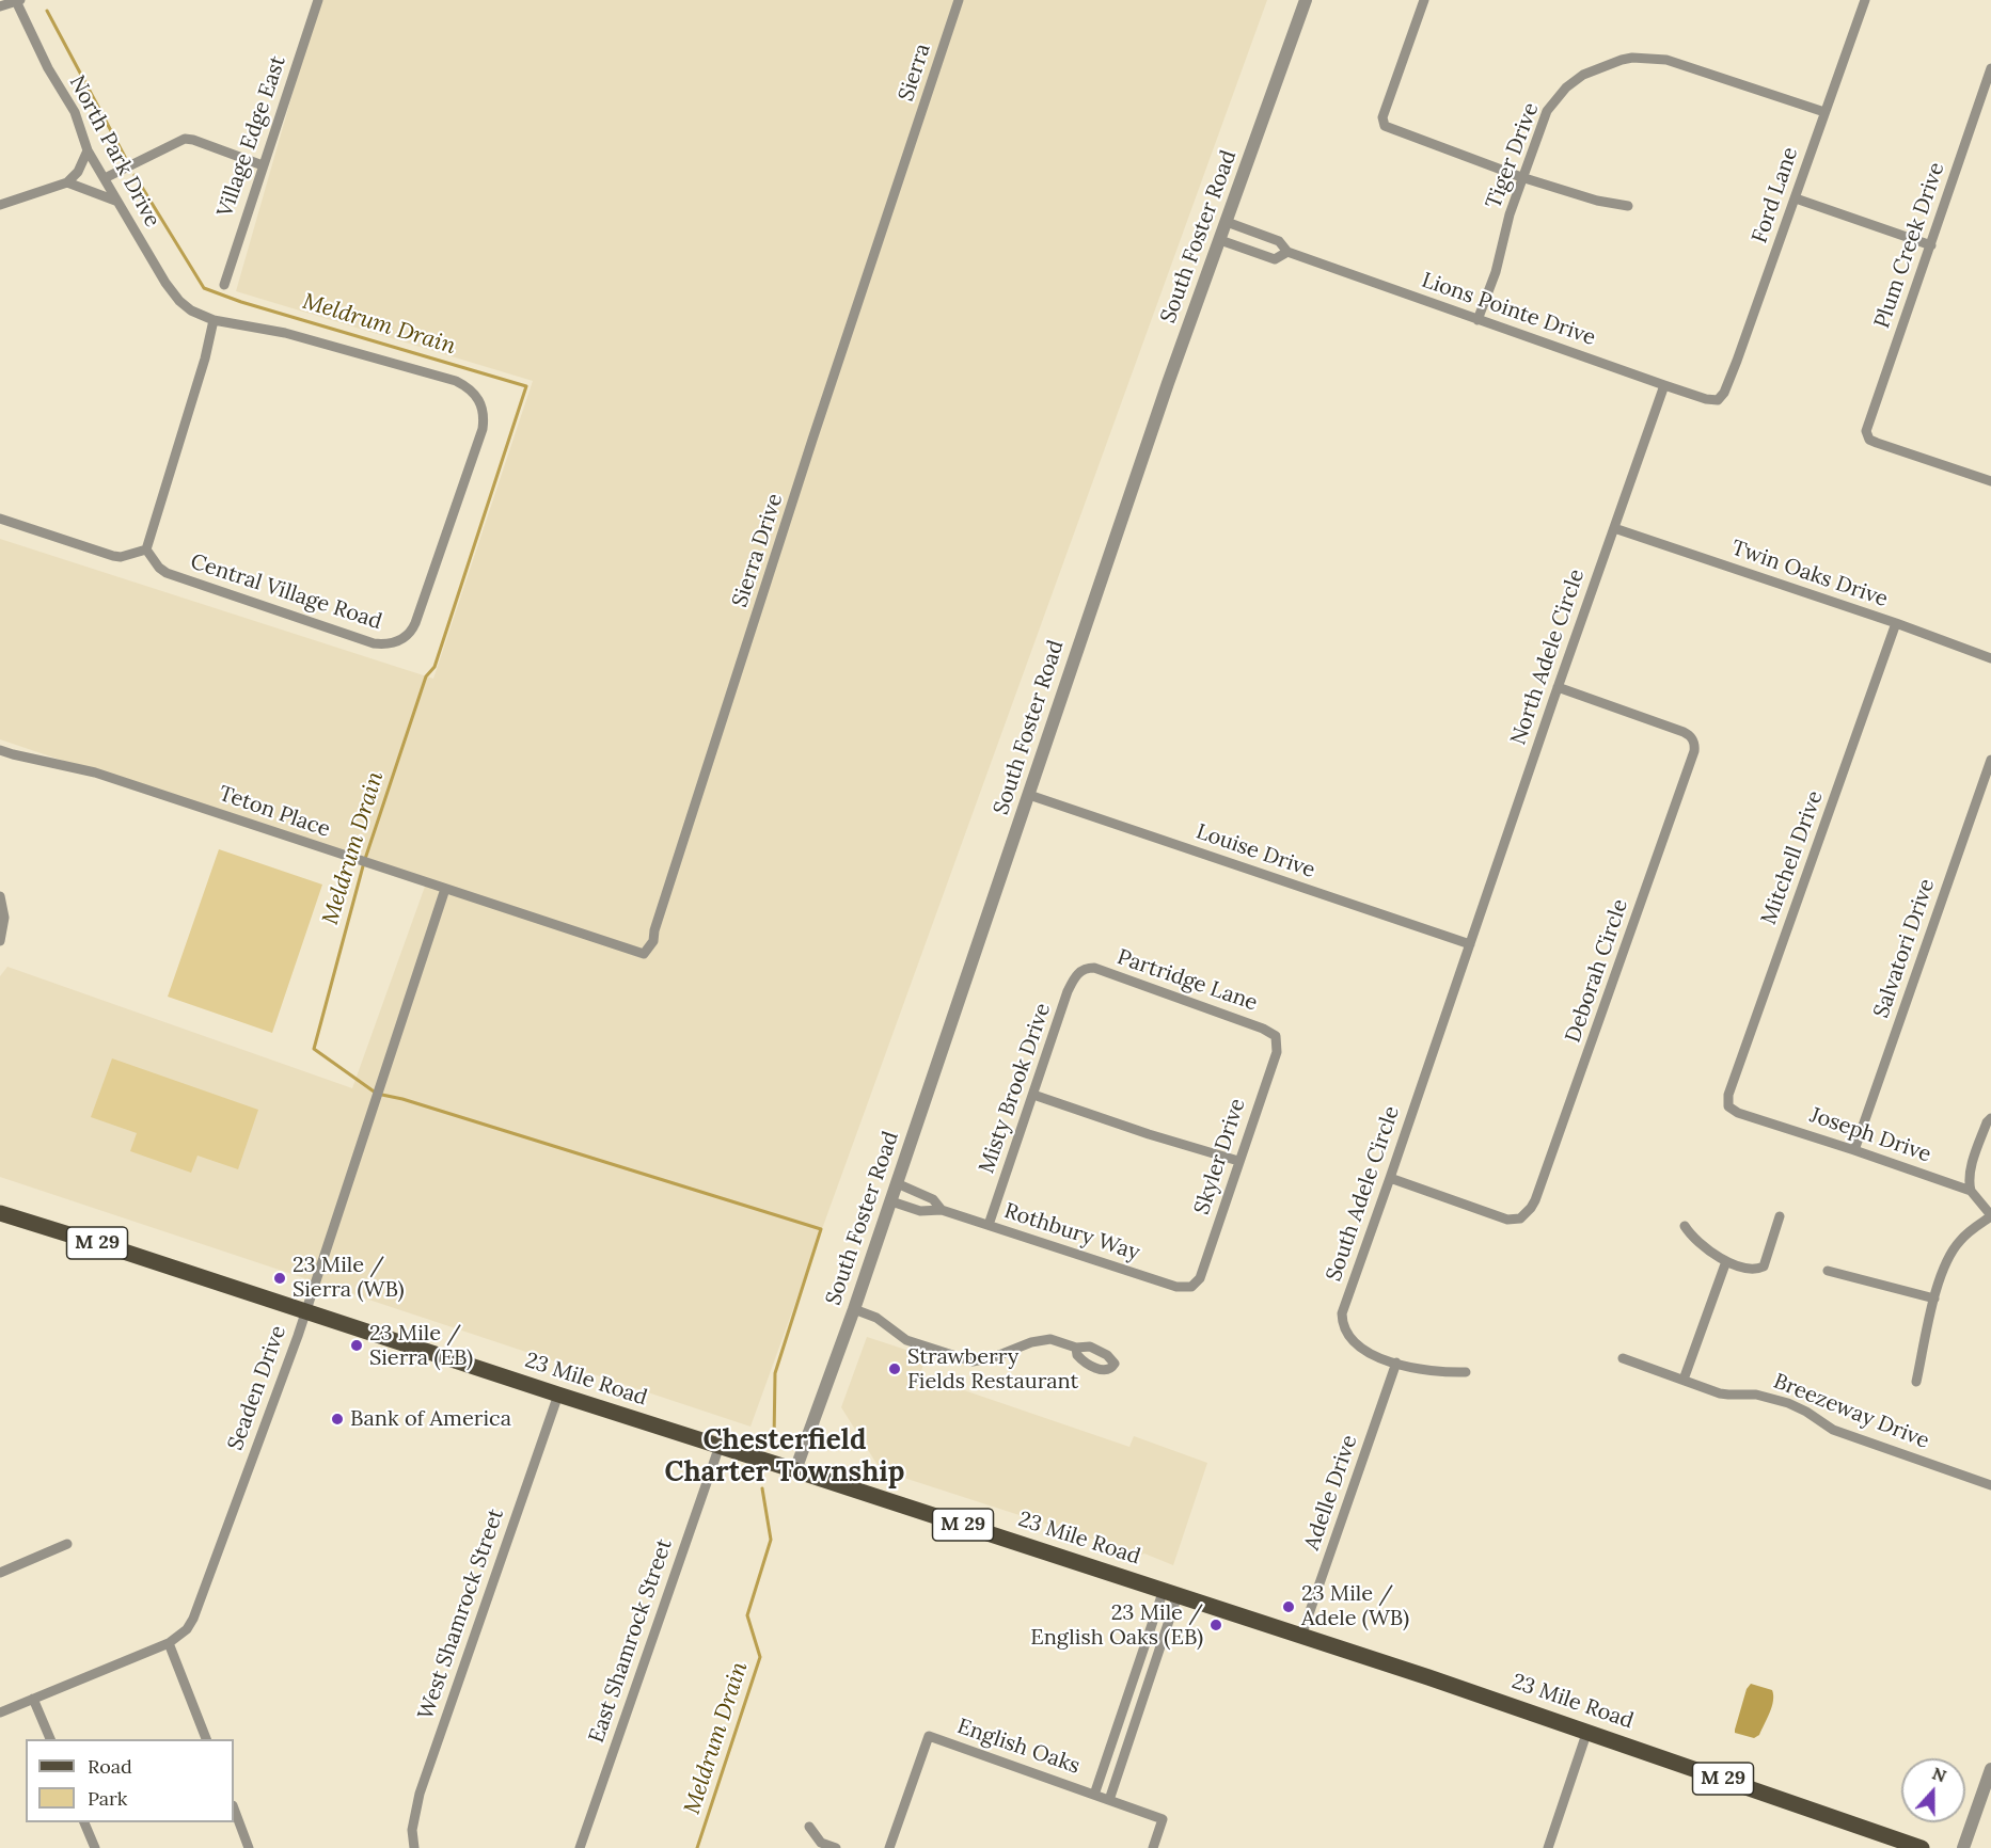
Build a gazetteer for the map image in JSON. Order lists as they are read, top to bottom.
{
  "streets": {
    "main road": ["M 29", "23 Mile Road"],
    "street": [
      "Sierra",
      "Village Edge East",
      "North Park Drive",
      "Tiger Drive",
      "Ford Lane",
      "South Foster Road",
      "Plum Creek Drive",
      "Lions Pointe Drive",
      "Sierra Drive",
      "Twin Oaks Drive",
      "Central Village Road",
      "North Adele Circle",
      "Teton Place",
      "Louise Drive",
      "Mitchell Drive",
      "Salvatori Drive",
      "Deborah Circle",
      "Partridge Lane",
      "Misty Brook Drive",
      "Joseph Drive",
      "Skyler Drive",
      "South Adele Circle",
      "Rothbury Way",
      "Seaden Drive",
      "Breezeway Drive",
      "Adelle Drive",
      "West Shamrock Street",
      "East Shamrock Street",
      "English Oaks"
    ]
  },
  "crossings": [
    ["Sierra", "Sierra Drive"],
    ["North Park Drive", "Central Village Road"],
    ["Tiger Drive", "Ford Lane"],
    ["Tiger Drive", "Lions Pointe Drive"],
    ["Ford Lane", "Lions Pointe Drive"],
    ["South Foster Road", "Louise Drive"],
    ["South Foster Road", "Rothbury Way"],
    ["South Foster Road", "23 Mile Road"],
    ["Lions Pointe Drive", "North Adele Circle"],
    ["Sierra Drive", "Teton Place"],
    ["Twin Oaks Drive", "North Adele Circle"],
    ["Twin Oaks Drive", "Mitchell Drive"],
    ["North Adele Circle", "Louise Drive"],
    ["North Adele Circle", "Deborah Circle"],
    ["North Adele Circle", "South Adele Circle"],
    ["Teton Place", "Seaden Drive"],
    ["Louise Drive", "South Adele Circle"],
    ["Mitchell Drive", "Joseph Drive"],
    ["Salvatori Drive", "Joseph Drive"],
    ["Deborah Circle", "South Adele Circle"],
    ["Partridge Lane", "Misty Brook Drive"],
    ["Partridge Lane", "Skyler Drive"],
    ["Misty Brook Drive", "Rothbury Way"],
    ["Skyler Drive", "Rothbury Way"],
    ["South Adele Circle", "Adelle Drive"],
    ["23 Mile Road", "Seaden Drive"],
    ["23 Mile Road", "Adelle Drive"],
    ["23 Mile Road", "West Shamrock Street"],
    ["23 Mile Road", "East Shamrock Street"],
    ["23 Mile Road", "English Oaks"]
  ],
  "districts": ["Chesterfield Charter Township"],
  "water": ["Meldrum Drain"],
  "places": [
    "23 Mile / Sierra (WB)",
    "23 Mile / Sierra (EB)",
    "Strawberry Fields Restaurant",
    "Bank of America",
    "23 Mile / Adele (WB)",
    "23 Mile / English Oaks (EB)"
  ],
  "legend": ["Road", "Park"],
  "north": "top"
}
